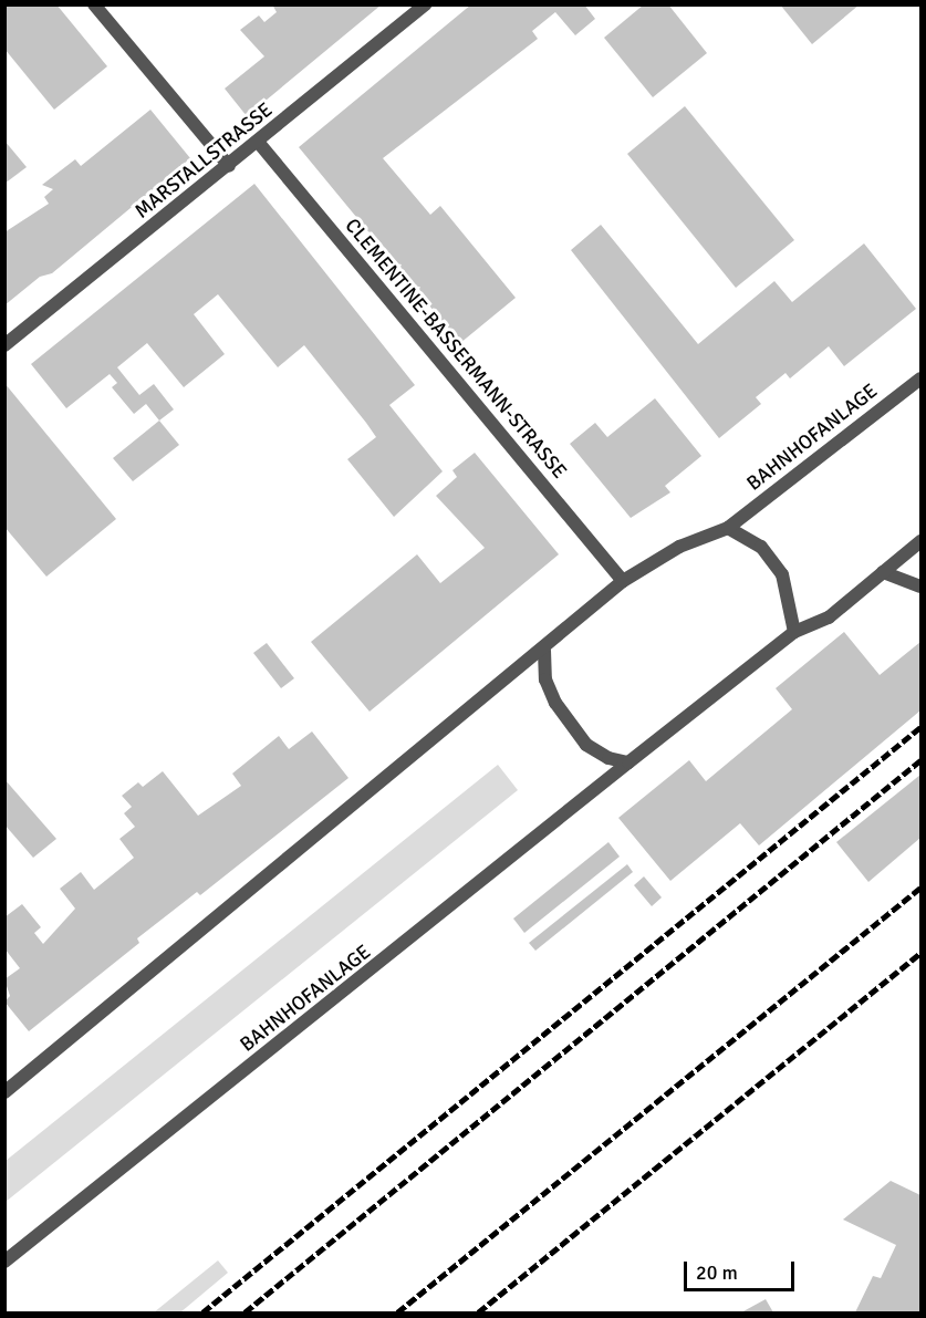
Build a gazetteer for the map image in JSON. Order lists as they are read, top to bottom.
{
  "streets": {
    "street": ["MARSTALLSTRASSE", "CLEMENTINE-BASSERMANN-STRASSE", "BAHNHOFANLAGE"]
  },
  "crossings": [
    ["MARSTALLSTRASSE", "CLEMENTINE-BASSERMANN-STRASSE"],
    ["CLEMENTINE-BASSERMANN-STRASSE", "BAHNHOFANLAGE"]
  ],
  "scale_bar": "20 m"
}
